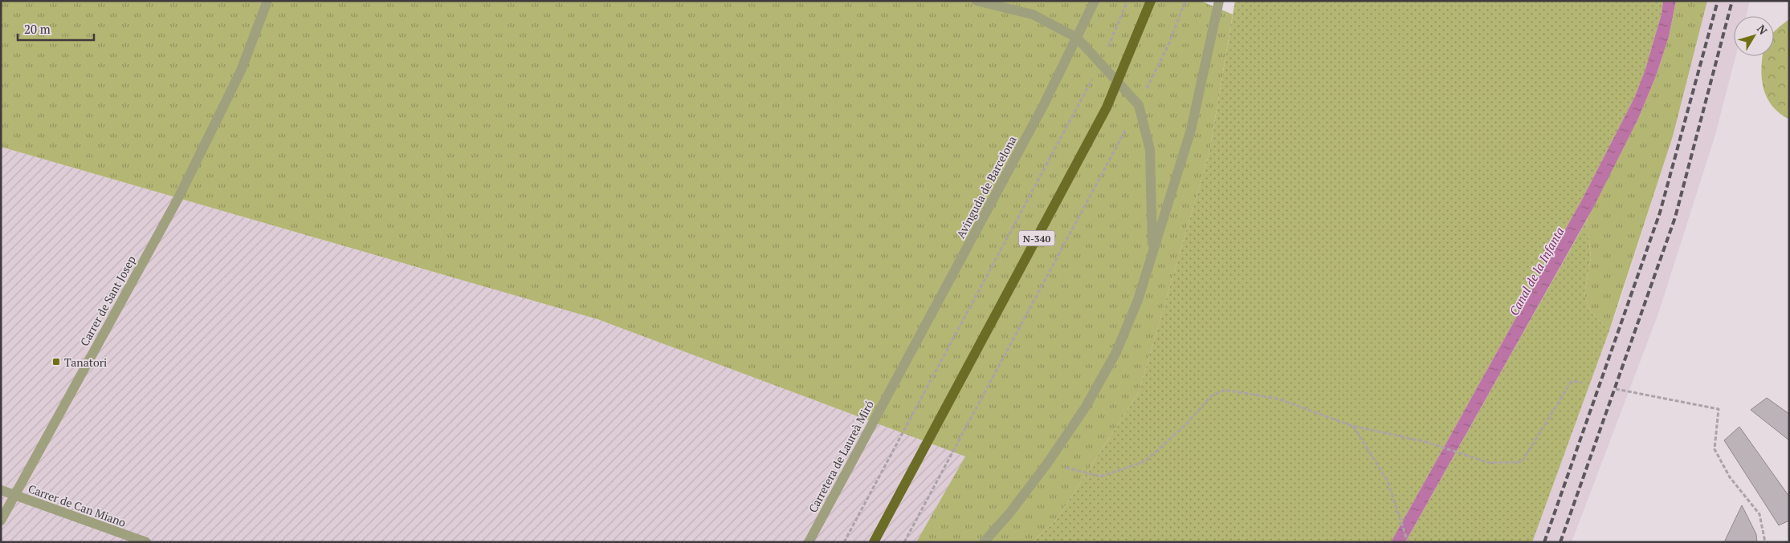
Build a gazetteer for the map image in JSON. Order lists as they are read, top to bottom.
{
  "streets": {
    "main road": ["N-340"],
    "street": [
      "Avinguda de Barcelona",
      "Carrer de Sant Josep",
      "Carretera de Laureà Miró",
      "Carrer de Can Miano"
    ]
  },
  "crossings": [
    ["Avinguda de Barcelona", "Carretera de Laureà Miró"],
    ["Carrer de Sant Josep", "Carrer de Can Miano"]
  ],
  "water": ["Canal de la Infanta"],
  "places": {
    "transit": ["Tanatori"]
  },
  "scale_bar": "20 m",
  "north": "top right"
}
